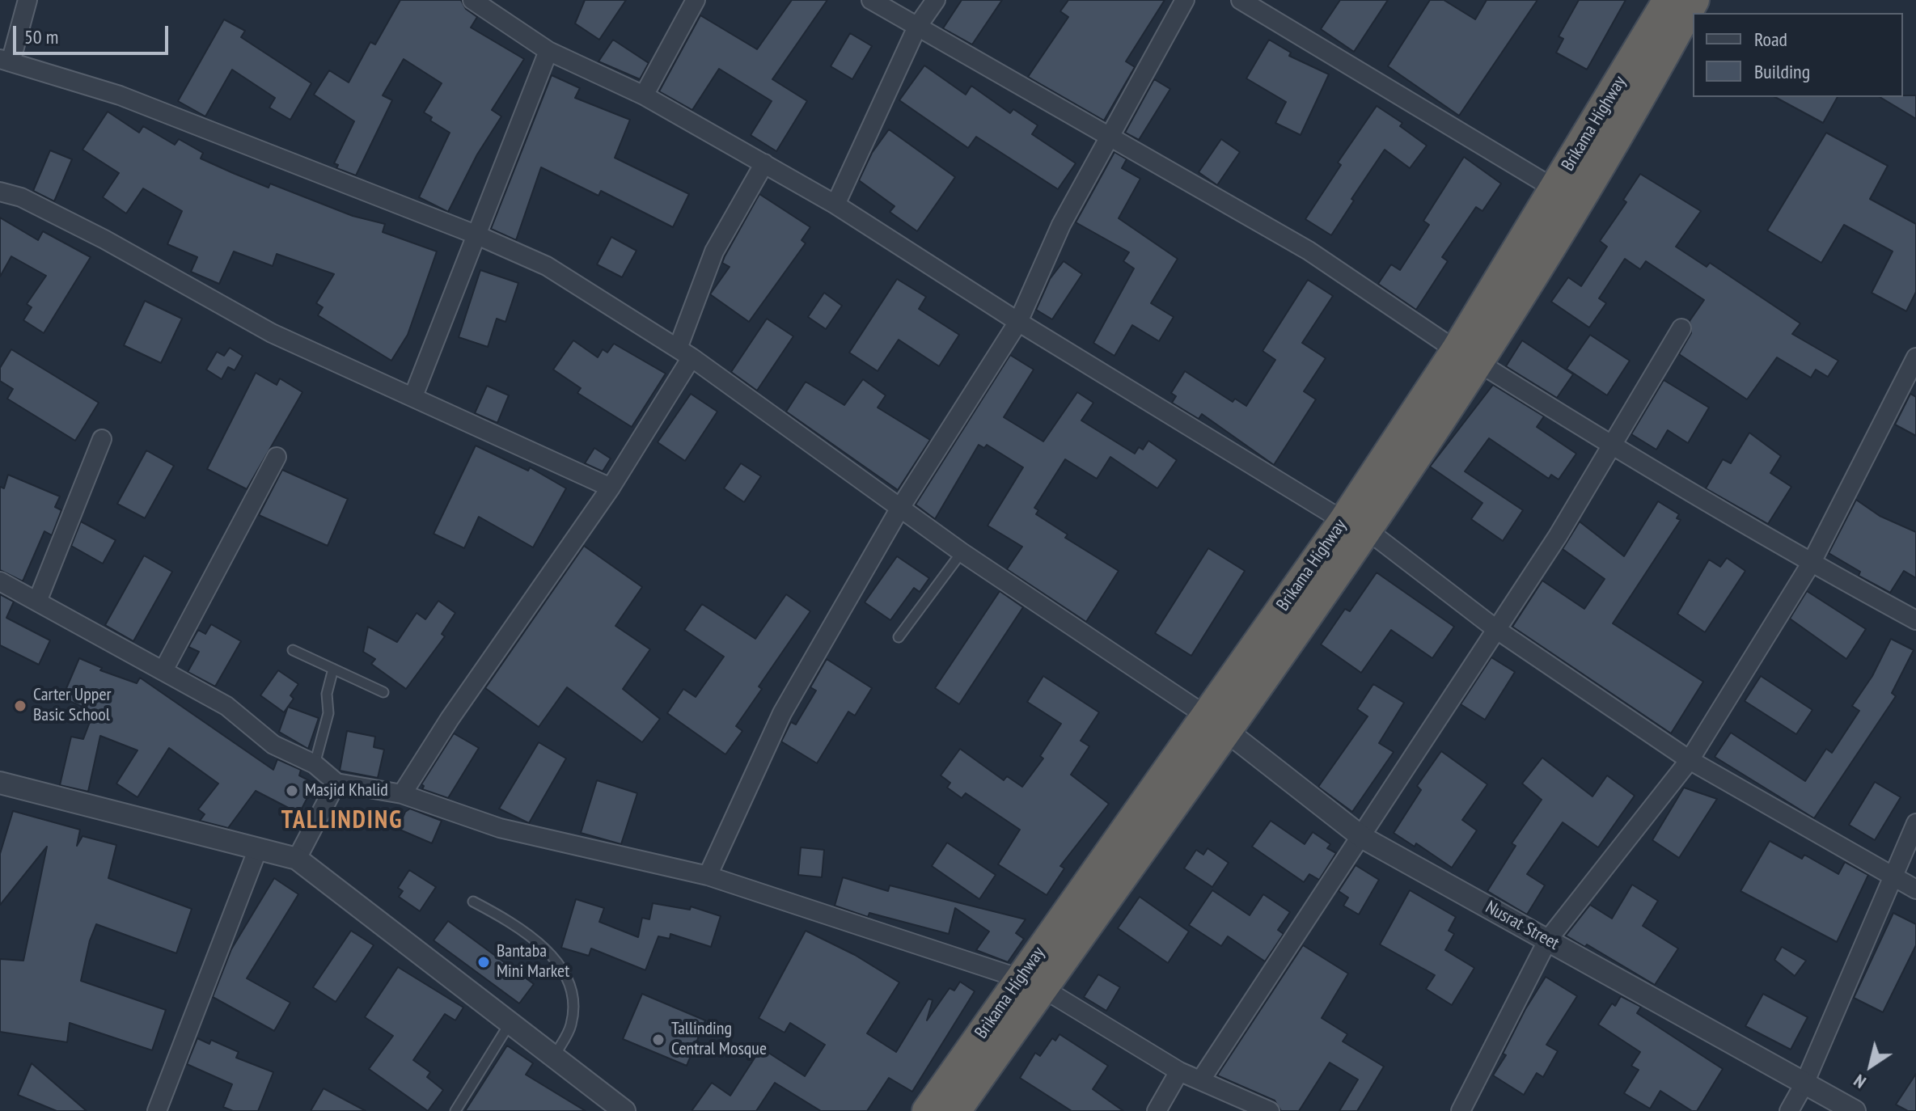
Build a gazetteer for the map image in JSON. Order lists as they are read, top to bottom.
{
  "streets": {
    "highway": ["Brikama Highway"],
    "street": ["Nusrat Street"]
  },
  "crossings": [
    ["Brikama Highway", "Nusrat Street"]
  ],
  "districts": ["TALLINDING"],
  "places": [
    "Carter Upper Basic School",
    "Masjid Khalid",
    "Bantaba Mini Market",
    "Tallinding Central Mosque"
  ],
  "legend": ["Road", "Building"],
  "scale_bar": "50 m",
  "north": "bottom left"
}
